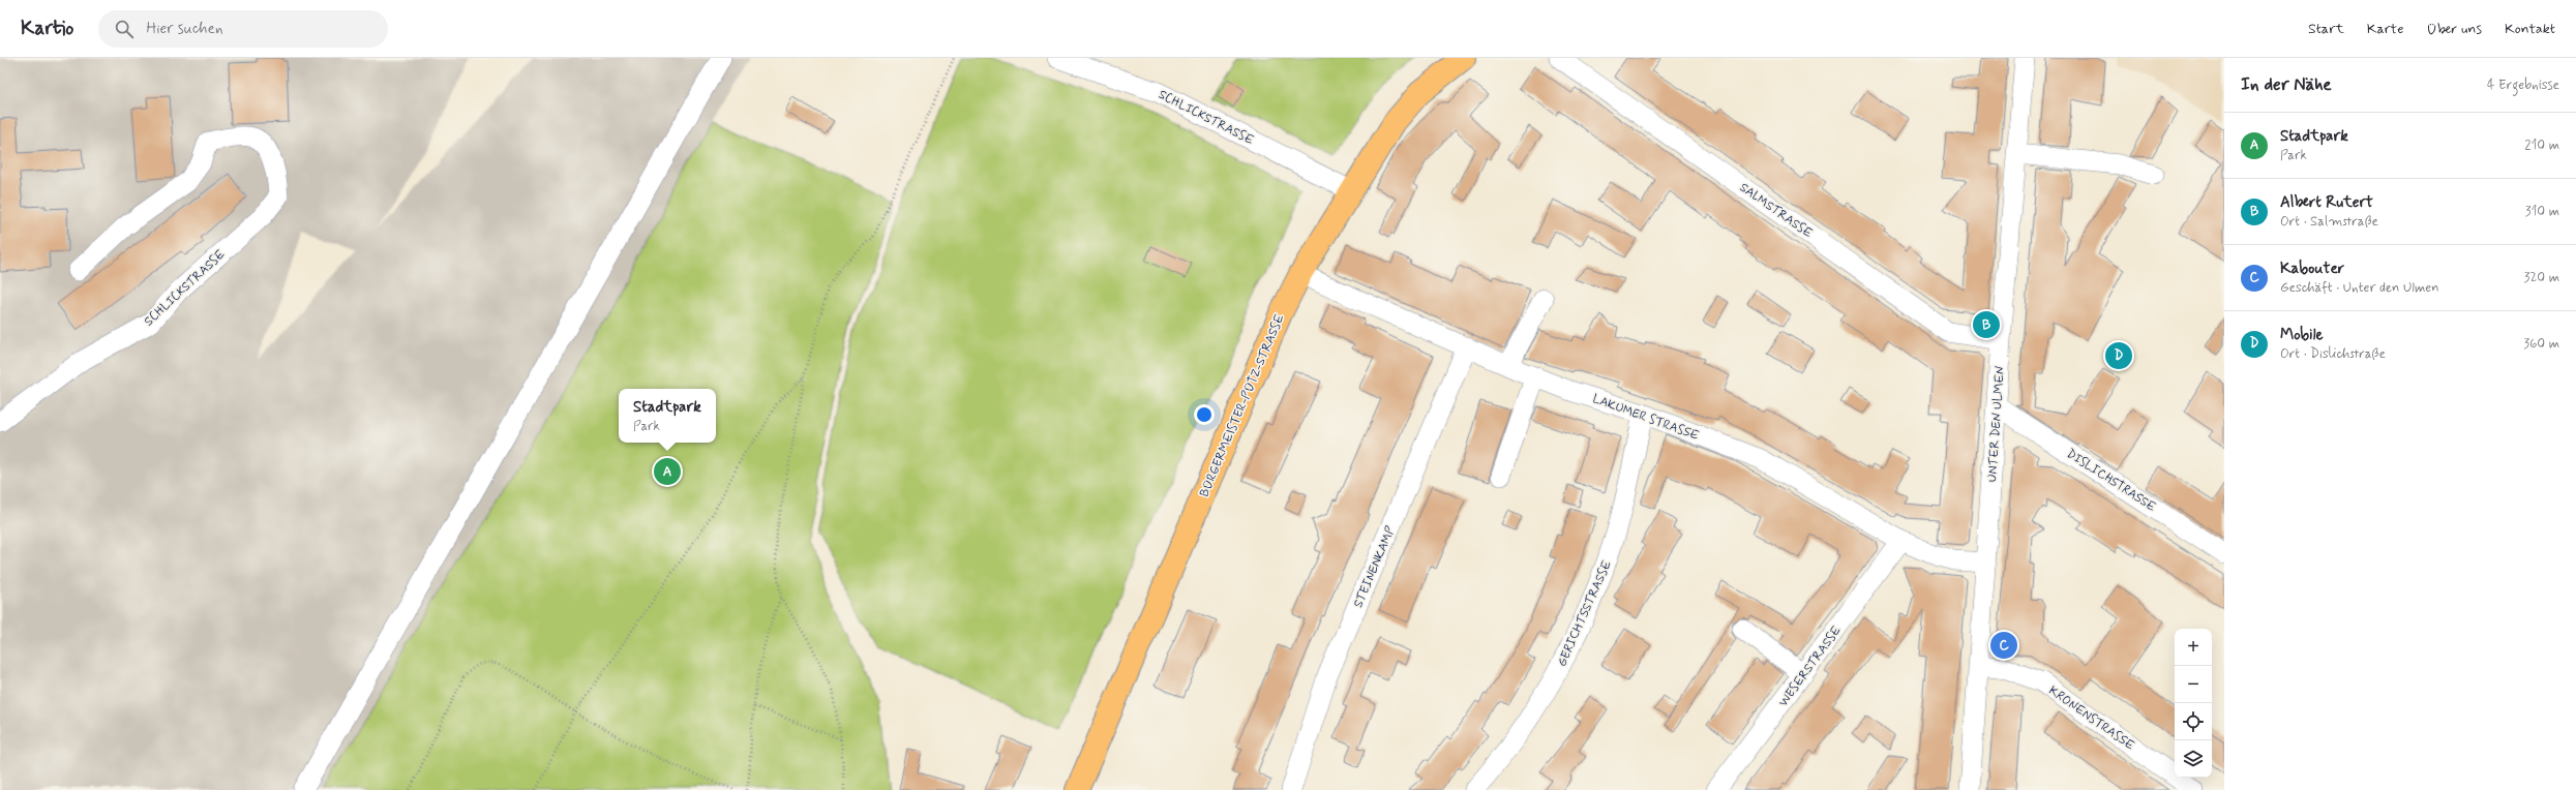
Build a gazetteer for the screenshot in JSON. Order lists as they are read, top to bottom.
{
  "streets": {
    "main road": ["BÜRGERMEISTER-PÜTZ-STRASSE"],
    "street": [
      "SCHLICKSTRASSE",
      "SALMSTRASSE",
      "LAKUMER STRASSE",
      "UNTER DEN ULMEN",
      "DISLICHSTRASSE",
      "STEINENKAMP",
      "GERICHTSSTRASSE",
      "WESERSTRASSE",
      "KRONENSTRASSE"
    ]
  },
  "crossings": [
    ["SCHLICKSTRASSE", "BÜRGERMEISTER-PÜTZ-STRASSE"],
    ["SALMSTRASSE", "UNTER DEN ULMEN"],
    ["BÜRGERMEISTER-PÜTZ-STRASSE", "LAKUMER STRASSE"],
    ["LAKUMER STRASSE", "UNTER DEN ULMEN"],
    ["LAKUMER STRASSE", "STEINENKAMP"],
    ["LAKUMER STRASSE", "GERICHTSSTRASSE"],
    ["LAKUMER STRASSE", "WESERSTRASSE"],
    ["UNTER DEN ULMEN", "DISLICHSTRASSE"],
    ["UNTER DEN ULMEN", "KRONENSTRASSE"]
  ],
  "page": {
    "header": "Kartio",
    "search": "Hier suchen",
    "nav": [
      "Start",
      "Karte",
      "Über uns",
      "Kontakt"
    ],
    "heading": ["In der Nähe", "4 Ergebnisse"],
    "list": [
      {
        "mark": "A",
        "name": "Stadtpark",
        "note": "Park",
        "value": "210 m"
      },
      {
        "mark": "B",
        "name": "Albert Rutert",
        "note": "Ort · Salmstraße",
        "value": "310 m"
      },
      {
        "mark": "C",
        "name": "Kabouter",
        "note": "Geschäft · Unter den Ulmen",
        "value": "320 m"
      },
      {
        "mark": "D",
        "name": "Mobile",
        "note": "Ort · Dislichstraße",
        "value": "360 m"
      }
    ],
    "pins": [
      "B",
      "D",
      "A",
      "C"
    ],
    "popup": ["Stadtpark", "Park"],
    "map_buttons": ["+", "−"]
  }
}
